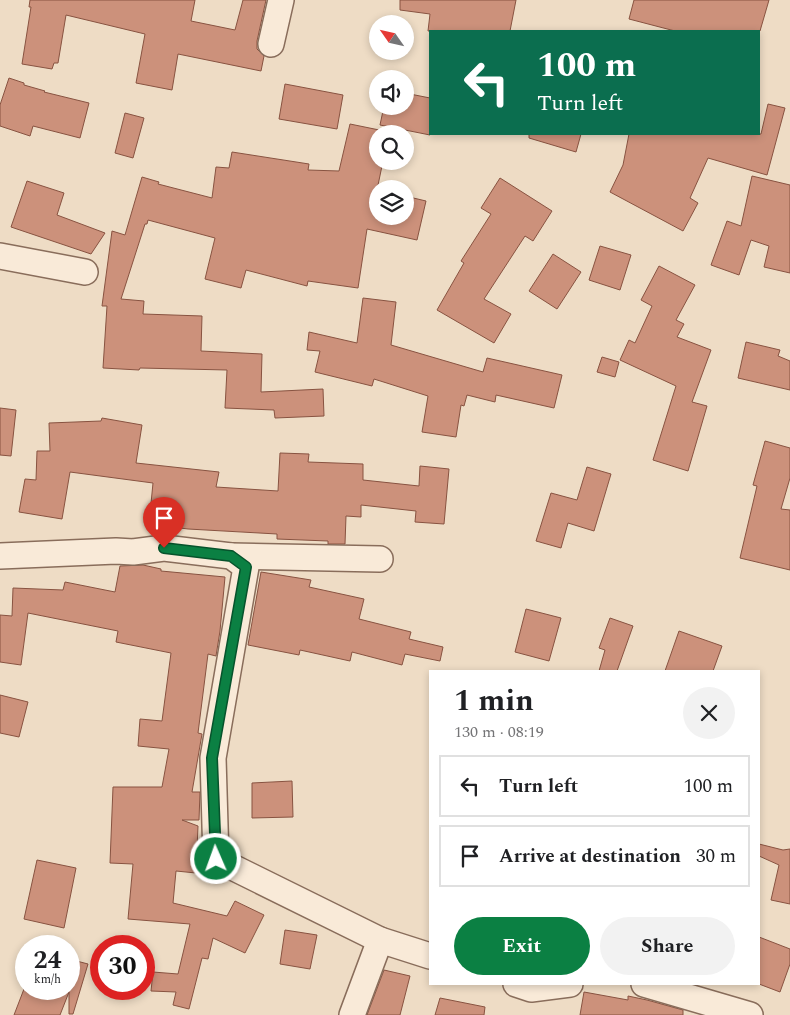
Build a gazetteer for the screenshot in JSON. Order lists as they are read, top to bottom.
{
  "north": "top left",
  "page": {
    "turn": ["100 m", "Turn left"],
    "heading": ["1 min", "130 m · 08:19"],
    "list": [
      {
        "name": "Turn left",
        "value": "100 m"
      },
      {
        "name": "Arrive at destination",
        "value": "30 m"
      }
    ],
    "buttons": ["Exit", "Share"],
    "speed": "24 km/h",
    "limit": "30"
  }
}
